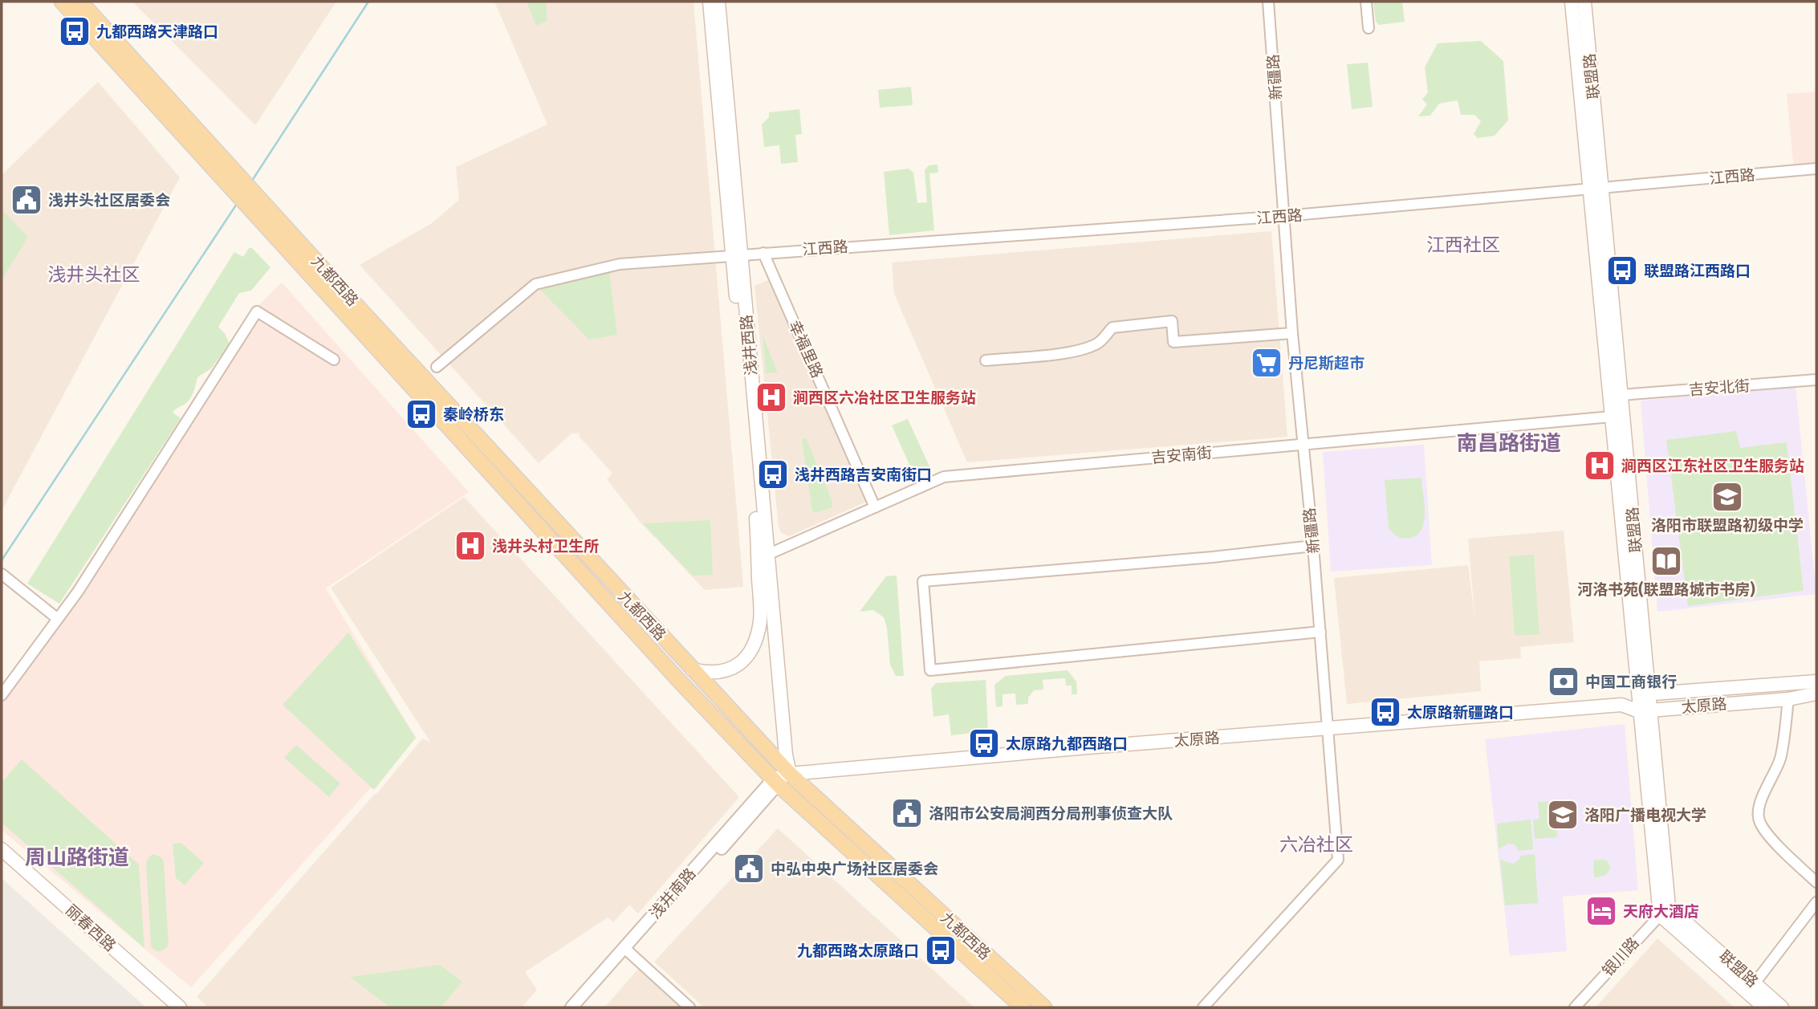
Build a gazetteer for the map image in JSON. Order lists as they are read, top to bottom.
{
  "streets": {
    "main road": [
      "联盟路",
      "九都西路",
      "浅井西路",
      "太原路",
      "丽春西路"
    ],
    "street": [
      "新疆路",
      "江西路",
      "幸福里路",
      "吉安北街",
      "吉安南街",
      "浅井南路",
      "银川路"
    ]
  },
  "crossings": [
    ["联盟路", "江西路"],
    ["联盟路", "吉安北街"],
    ["联盟路", "吉安南街"],
    ["联盟路", "太原路"],
    ["联盟路", "银川路"],
    ["新疆路", "江西路"],
    ["新疆路", "吉安南街"],
    ["新疆路", "太原路"],
    ["江西路", "浅井西路"],
    ["江西路", "幸福里路"],
    ["九都西路", "浅井西路"],
    ["九都西路", "太原路"],
    ["九都西路", "浅井南路"],
    ["浅井西路", "吉安南街"],
    ["浅井西路", "太原路"],
    ["幸福里路", "吉安南街"],
    ["太原路", "浅井南路"]
  ],
  "districts": [
    "江西社区",
    "浅井头社区",
    "南昌路街道",
    "六冶社区",
    "周山路街道"
  ],
  "places": {
    "bus stop": [
      "九都西路天津路口",
      "联盟路江西路口",
      "秦岭桥东",
      "浅井西路吉安南街口",
      "太原路新疆路口",
      "太原路九都西路口",
      "九都西路太原路口"
    ],
    "public building": ["浅井头社区居委会", "洛阳市公安局涧西分局刑事侦查大队", "中弘中央广场社区居委会"],
    "supermarket": ["丹尼斯超市"],
    "hospital": ["涧西区六冶社区卫生服务站", "涧西区江东社区卫生服务站", "浅井头村卫生所"],
    "school or university": ["洛阳市联盟路初级中学", "洛阳广播电视大学"],
    "library": ["河洛书苑(联盟路城市书房)"],
    "bank": ["中国工商银行"],
    "hotel": ["天府大酒店"]
  }
}
